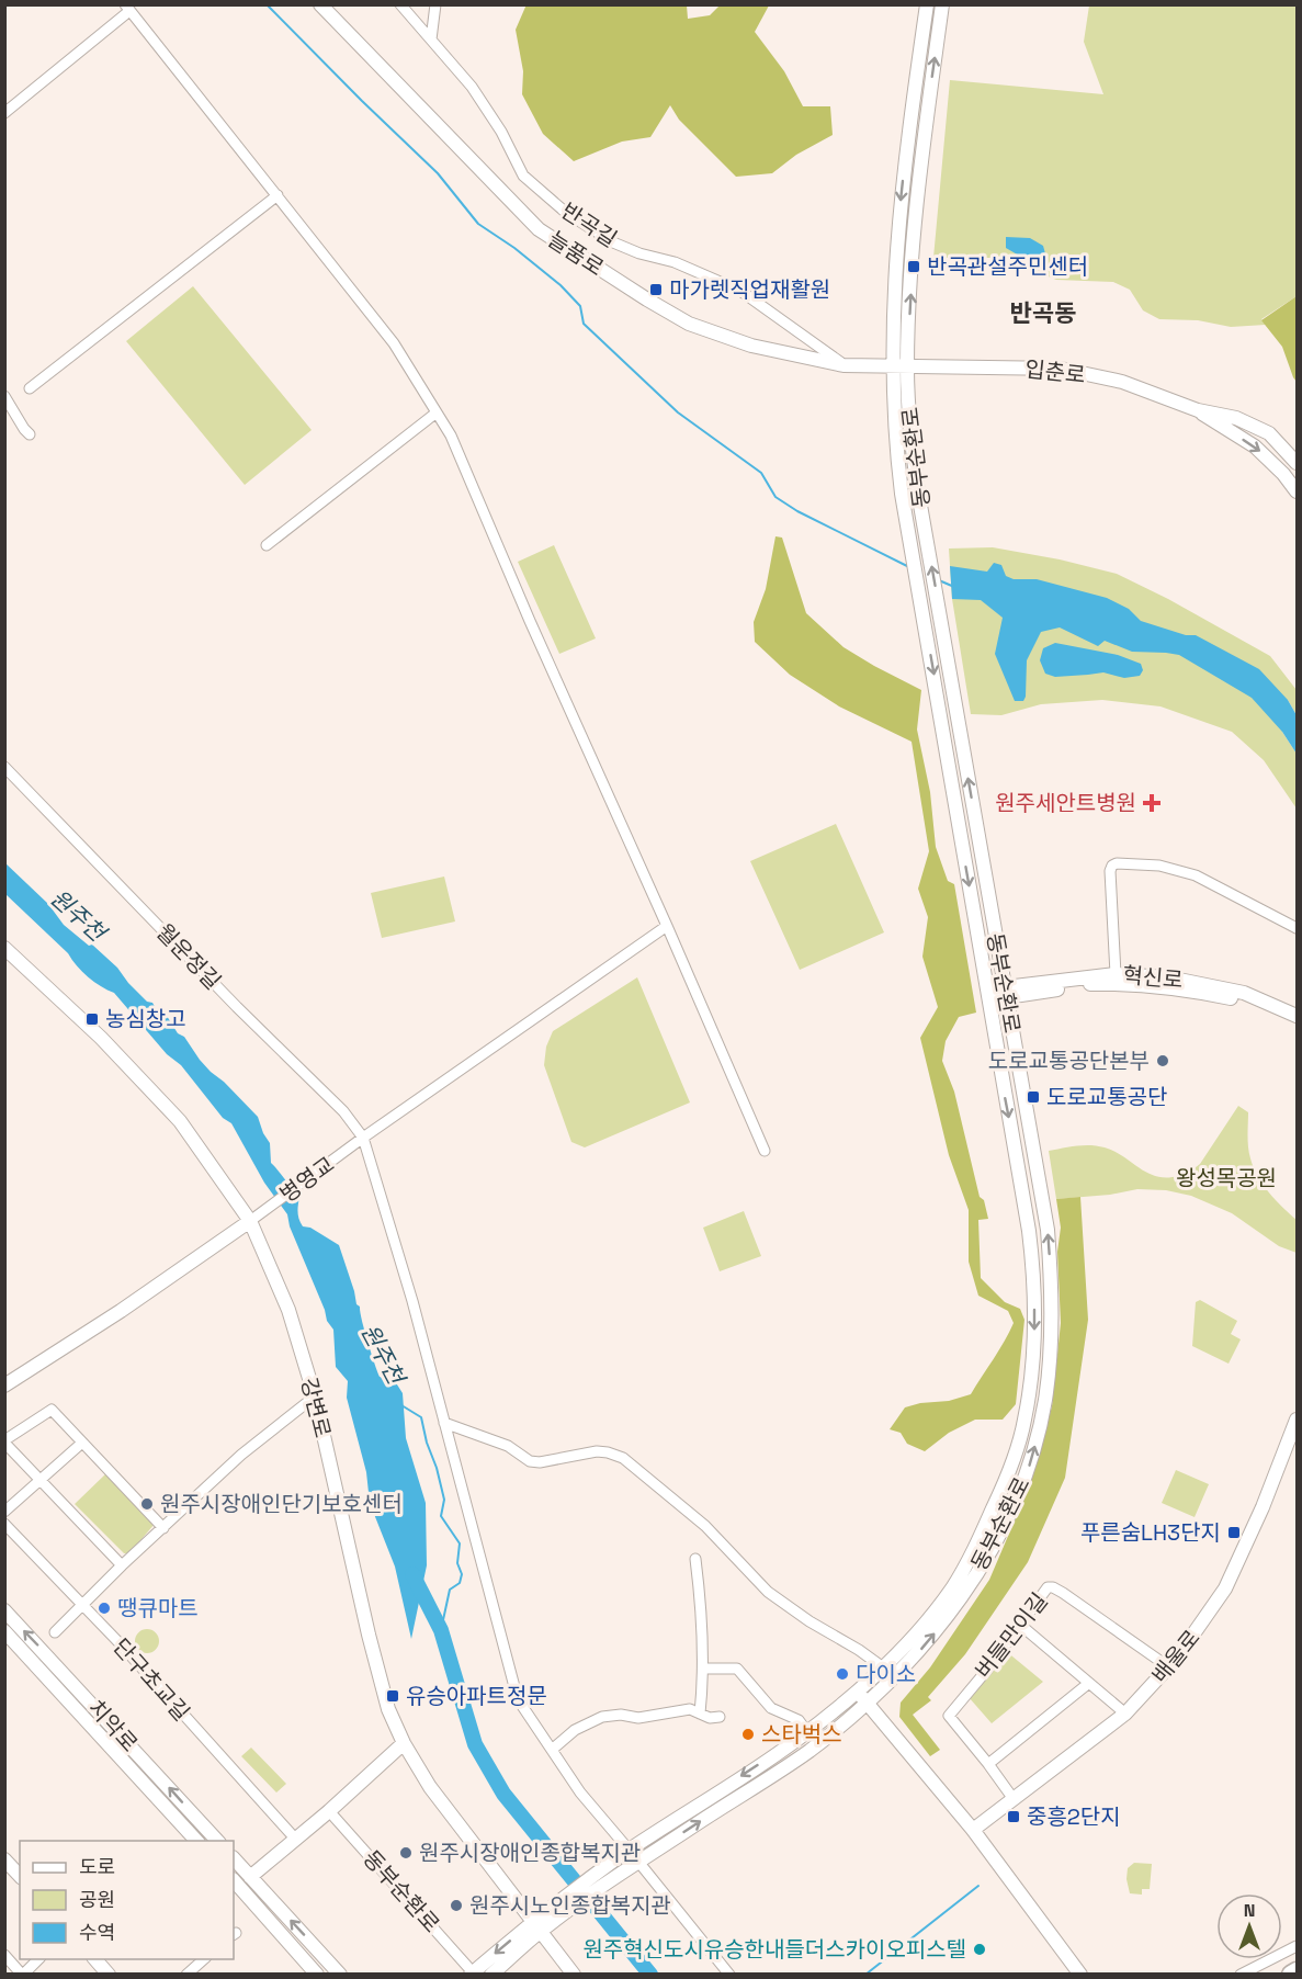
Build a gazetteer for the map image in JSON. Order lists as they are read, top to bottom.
{
  "streets": {
    "street": [
      "반곡길",
      "늘품로",
      "입춘로",
      "동부순환로",
      "월운정길",
      "혁신로",
      "병영교",
      "강변로",
      "버들만이길",
      "배울로",
      "단구초교길",
      "치악로"
    ]
  },
  "crossings": [
    ["반곡길", "늘품로"],
    ["늘품로", "입춘로"],
    ["늘품로", "동부순환로"],
    ["입춘로", "동부순환로"],
    ["동부순환로", "혁신로"],
    ["동부순환로", "강변로"],
    ["월운정길", "병영교"],
    ["병영교", "강변로"],
    ["버들만이길", "배울로"]
  ],
  "districts": ["반곡동"],
  "water": ["원주천"],
  "parks": ["왕성목공원"],
  "places": {
    "transit": [
      "반곡관설주민센터",
      "마가렛직업재활원",
      "농심창고",
      "도로교통공단",
      "푸른숨LH3단지",
      "유승아파트정문",
      "중흥2단지"
    ],
    "health": ["원주세안트병원"],
    "other": [
      "도로교통공단본부",
      "원주시장애인단기보호센터",
      "땡큐마트",
      "다이소",
      "스타벅스",
      "원주시장애인종합복지관",
      "원주시노인종합복지관",
      "원주혁신도시유승한내들더스카이오피스텔"
    ]
  },
  "legend": ["도로", "공원", "수역"],
  "north": "top"
}
